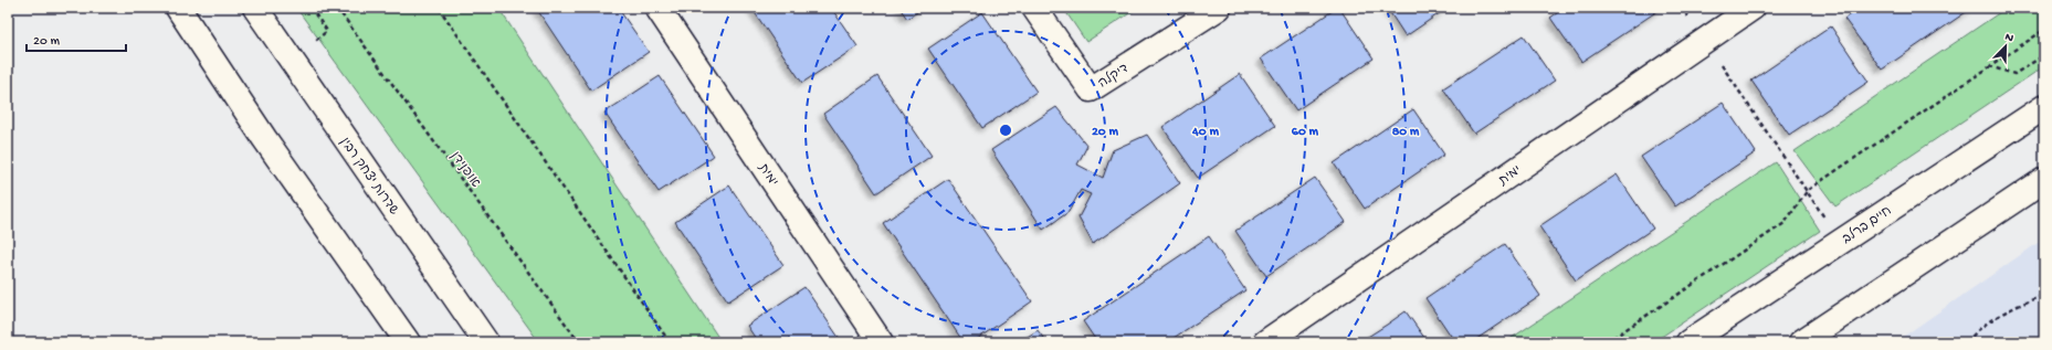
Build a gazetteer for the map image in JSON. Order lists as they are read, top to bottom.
{
  "streets": {
    "street": [
      "דיקלה",
      "ימית",
      "שדרות יצחק רבין",
      "חיים ברלב"
    ],
    "path": ["אופנידן"]
  },
  "scale_bar": "20 m",
  "north": "top right",
  "rings": [
    "20 m",
    "40 m",
    "60 m",
    "80 m"
  ]
}
